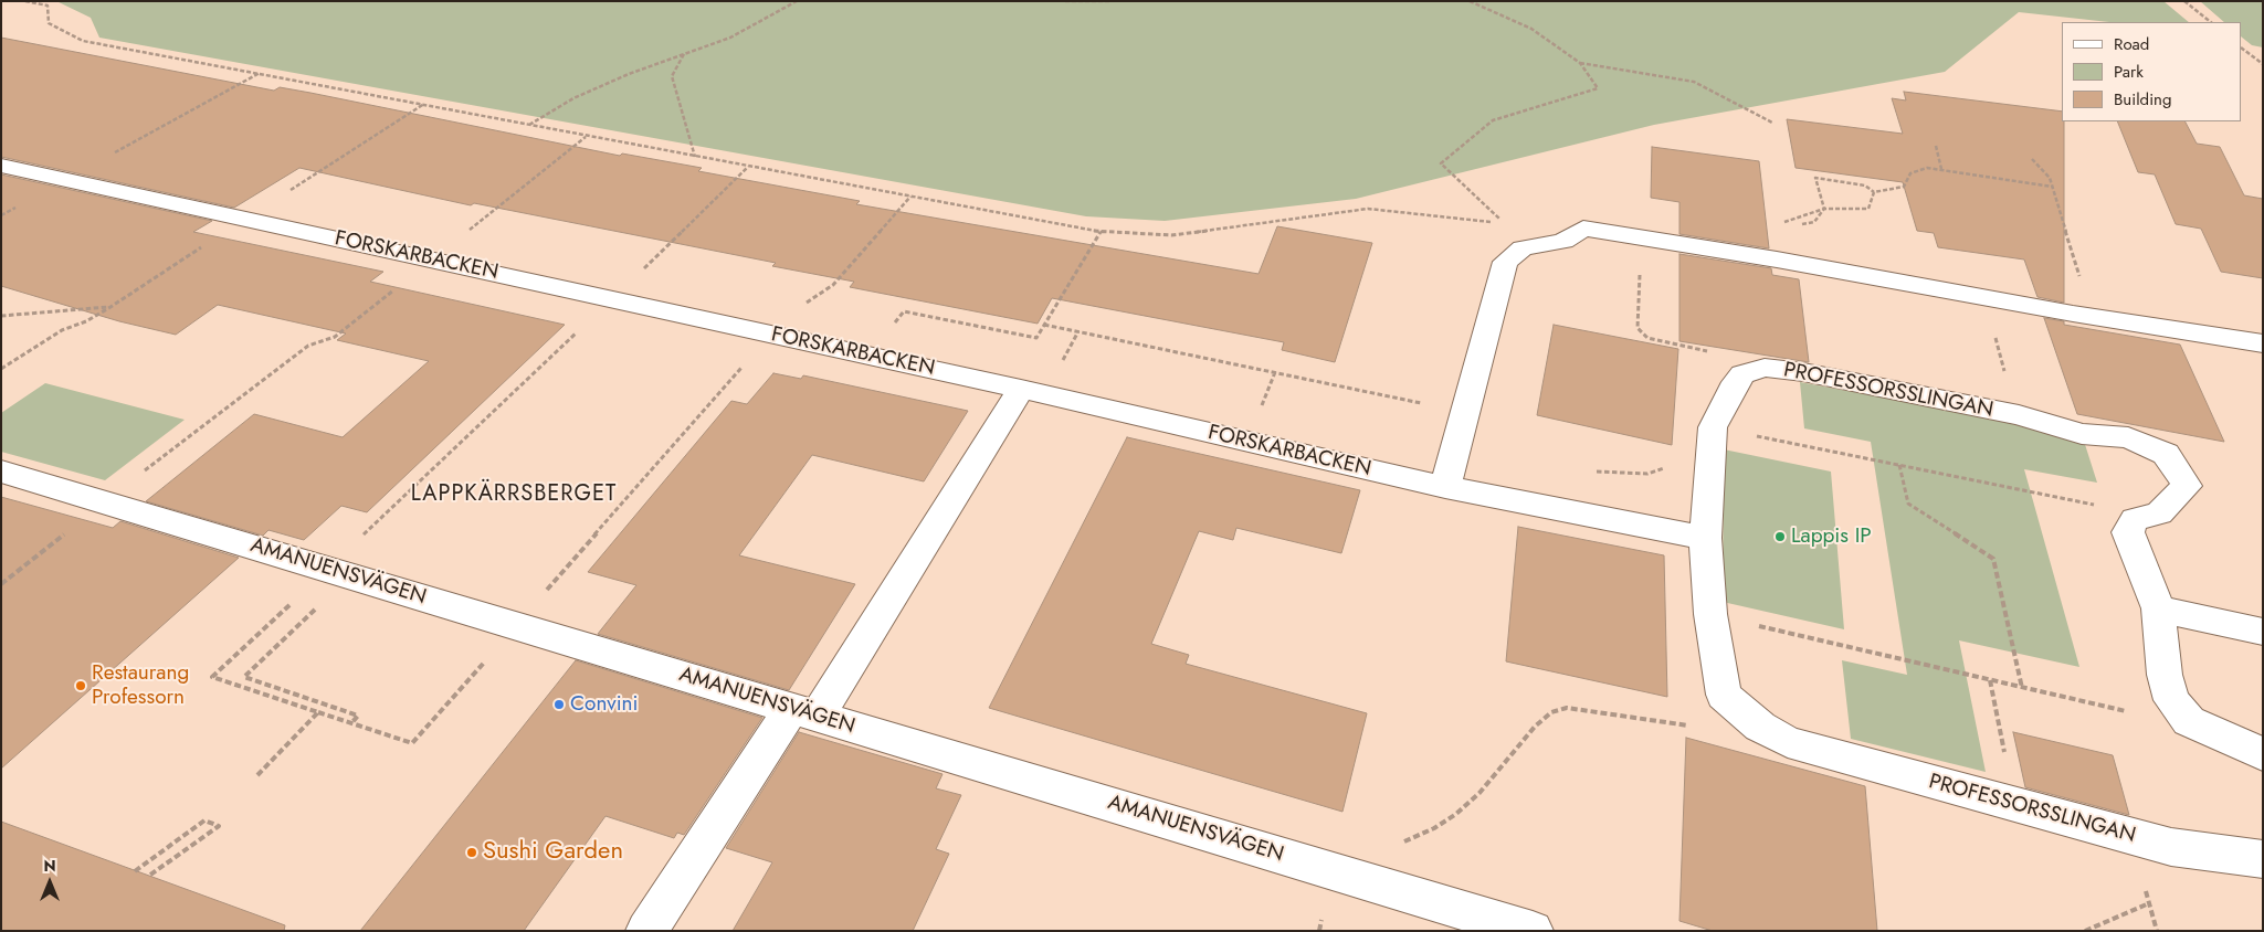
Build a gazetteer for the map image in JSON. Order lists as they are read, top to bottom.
{
  "streets": {
    "street": ["FORSKARBACKEN", "PROFESSORSSLINGAN", "AMANUENSVÄGEN"]
  },
  "crossings": [
    ["FORSKARBACKEN", "PROFESSORSSLINGAN"]
  ],
  "districts": ["LAPPKÄRRSBERGET"],
  "places": [
    "Lappis IP",
    "Restaurang Professorn",
    "Convini",
    "Sushi Garden"
  ],
  "legend": ["Road", "Park", "Building"],
  "north": "top"
}
